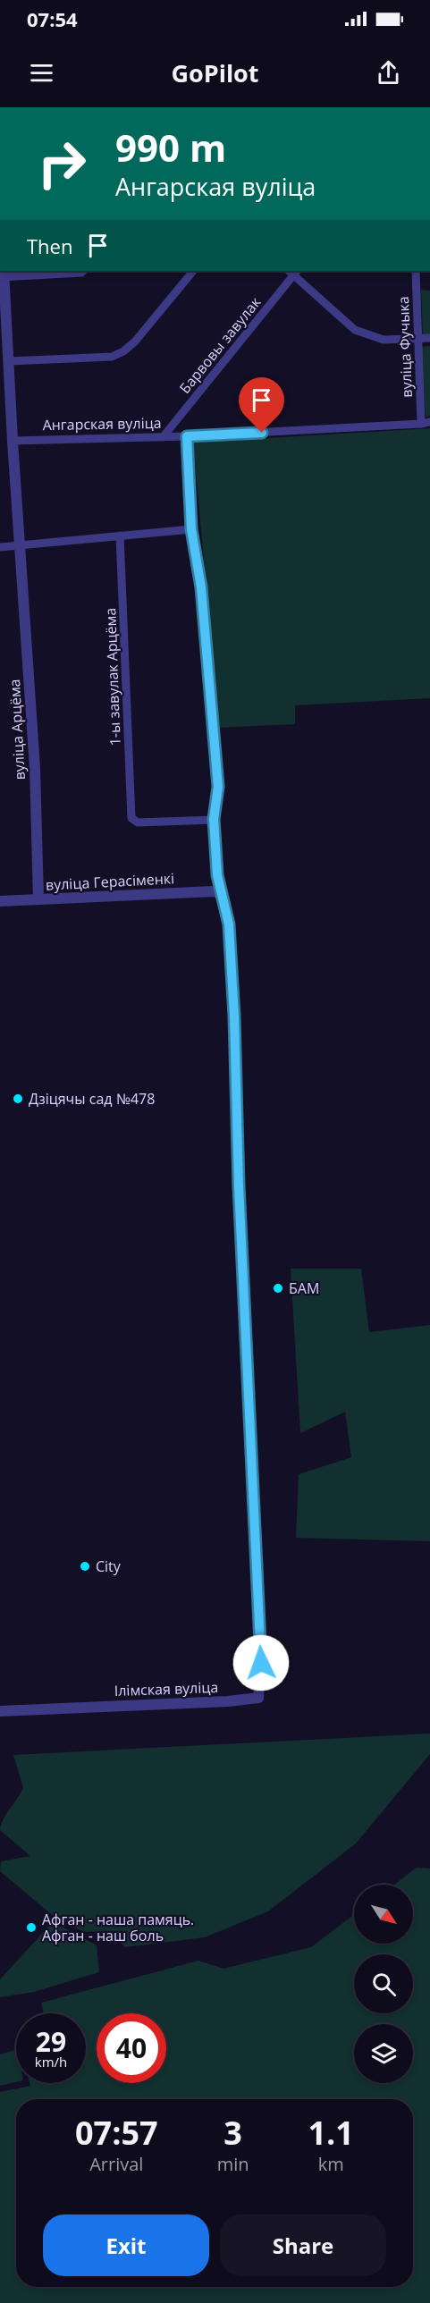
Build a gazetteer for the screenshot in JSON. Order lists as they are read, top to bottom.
{
  "streets": {
    "street": [
      "Барвовы завулак",
      "вуліца Фучыка",
      "Ангарская вуліца",
      "1-ы завулак Арцёма",
      "вуліца Арцёма",
      "вуліца Герасіменкі",
      "Ілімская вуліца"
    ]
  },
  "crossings": [
    ["Барвовы завулак", "Ангарская вуліца"],
    ["вуліца Фучыка", "Ангарская вуліца"],
    ["Ангарская вуліца", "вуліца Арцёма"],
    ["Ангарская вуліца", "Ілімская вуліца"],
    ["1-ы завулак Арцёма", "Ілімская вуліца"],
    ["вуліца Арцёма", "вуліца Герасіменкі"],
    ["вуліца Герасіменкі", "Ілімская вуліца"]
  ],
  "places": [
    "Дзіцячы сад №478",
    "БАМ",
    "City",
    "Афган - наша памяць. Афган - наш боль"
  ],
  "north": "bottom right",
  "page": {
    "status": "07:54",
    "header": "GoPilot",
    "turn": ["990 m", "Ангарская вуліца"],
    "then": "Then",
    "speed": "29 km/h",
    "limit": "40",
    "eta": [
      "07:57",
      "Arrival",
      "3",
      "min",
      "1.1",
      "km"
    ],
    "buttons": ["Exit", "Share"]
  }
}
